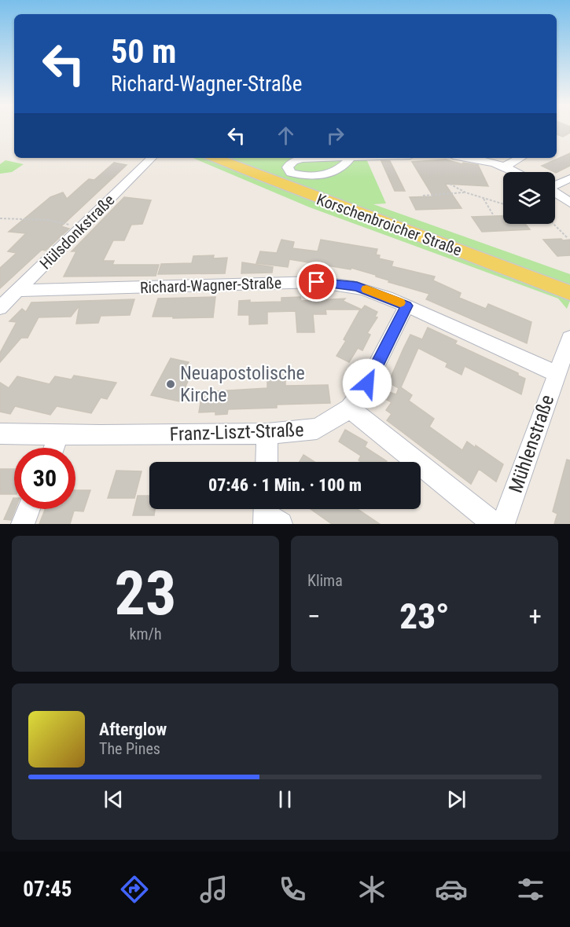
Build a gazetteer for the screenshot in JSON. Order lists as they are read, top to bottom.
{
  "streets": {
    "main road": ["Korschenbroicher Straße"],
    "street": [
      "Hülsdonkstraße",
      "Richard-Wagner-Straße",
      "Franz-Liszt-Straße",
      "Mühlenstraße"
    ]
  },
  "crossings": [
    ["Hülsdonkstraße", "Richard-Wagner-Straße"],
    ["Richard-Wagner-Straße", "Franz-Liszt-Straße"],
    ["Richard-Wagner-Straße", "Mühlenstraße"]
  ],
  "places": ["Neuapostolische Kirche"],
  "page": {
    "turn": ["50 m", "Richard-Wagner-Straße"],
    "limit": "30",
    "trip": "07:46 · 1 Min. · 100 m",
    "tile": [
      ["23", "km/h"],
      "Klima"
    ],
    "heat": ["−", "23°", "+"],
    "song": ["Afterglow", "The Pines"],
    "tabs": "07:45"
  }
}
